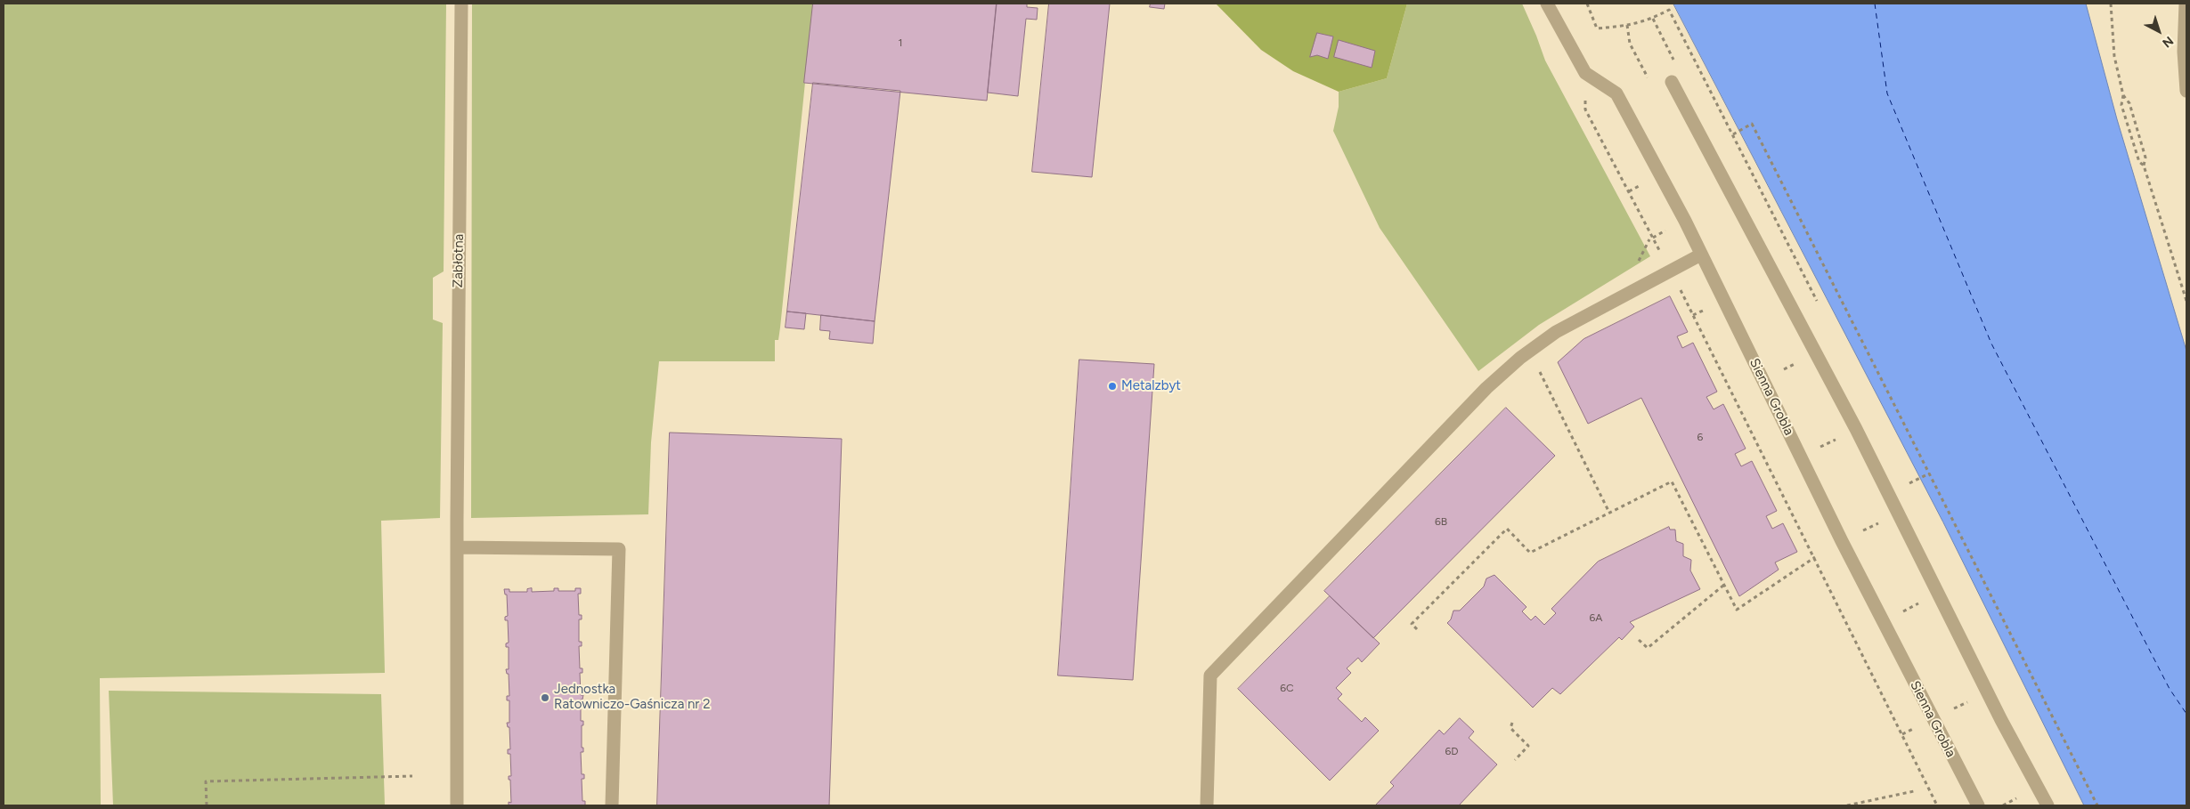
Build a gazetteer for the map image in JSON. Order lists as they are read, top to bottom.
{
  "streets": {
    "street": ["Zabłotna", "Sienna Grobla"]
  },
  "places": ["Metalzbyt", "Jednostka Ratowniczo-Gaśnicza nr 2"],
  "house_numbers": [
    "1",
    "6",
    "6B",
    "6A",
    "6C",
    "6D"
  ],
  "north": "bottom right"
}
